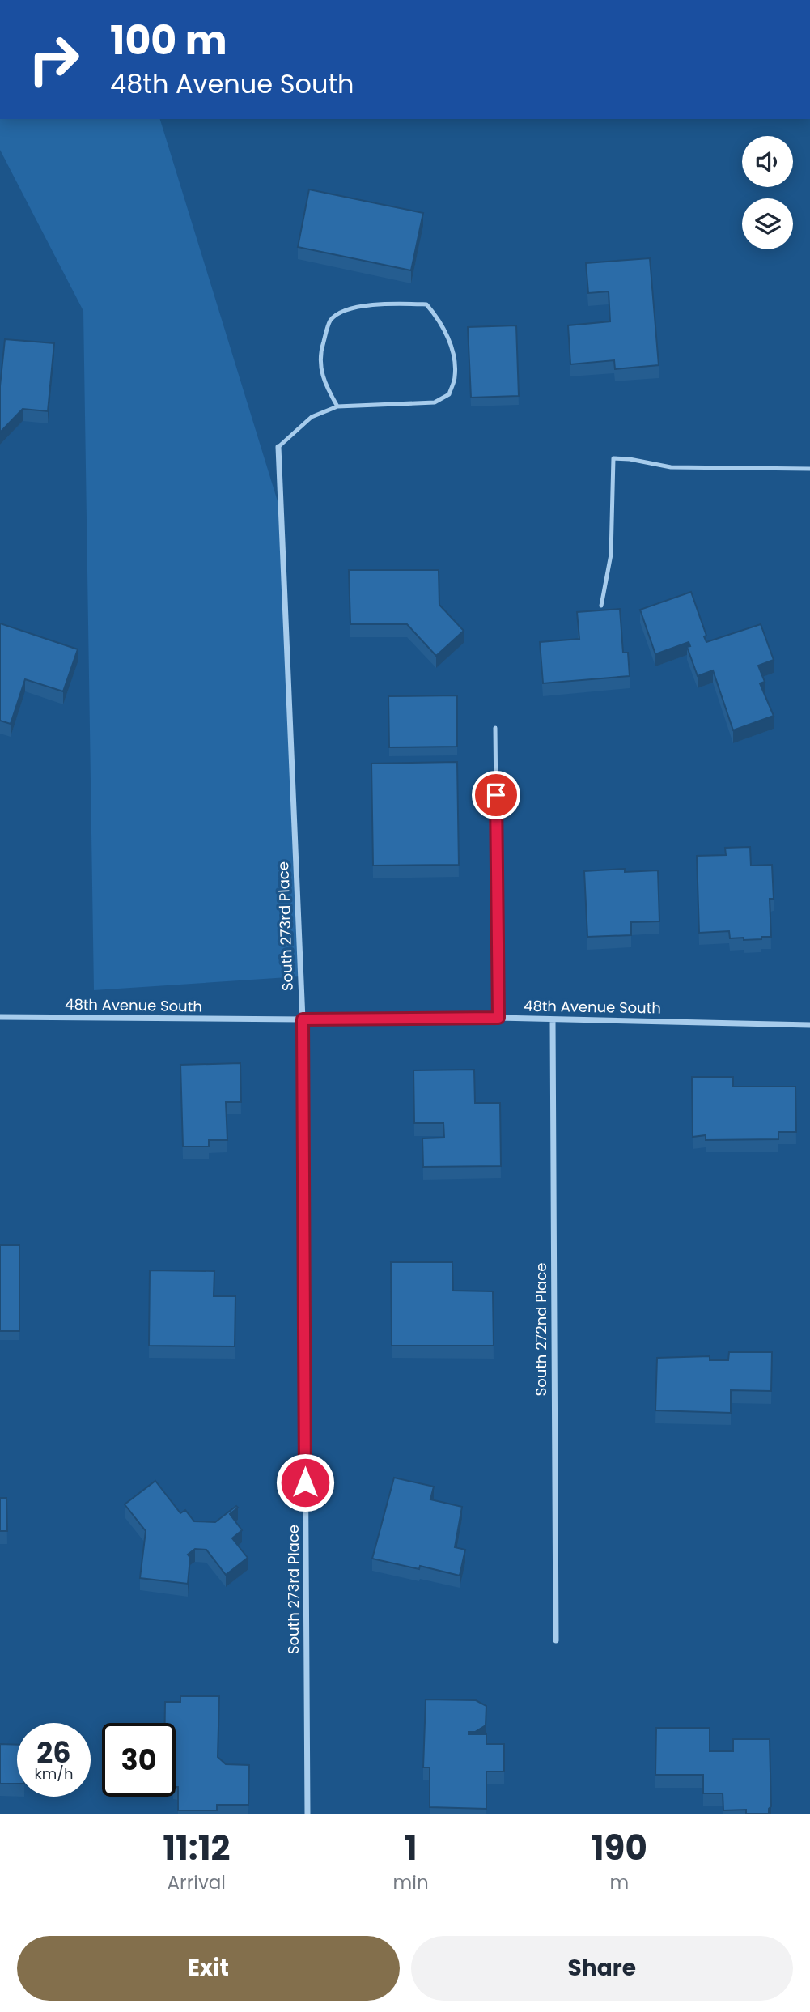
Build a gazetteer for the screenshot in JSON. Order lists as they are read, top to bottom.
{
  "streets": {
    "street": ["South 273rd Place", "48th Avenue South", "South 272nd Place"]
  },
  "crossings": [
    ["South 273rd Place", "48th Avenue South"],
    ["48th Avenue South", "South 272nd Place"]
  ],
  "page": {
    "turn": ["100 m", "48th Avenue South"],
    "speed": "26 km/h",
    "limit": "30",
    "eta": [
      "11:12",
      "Arrival",
      "1",
      "min",
      "190",
      "m"
    ],
    "buttons": ["Exit", "Share"]
  }
}
